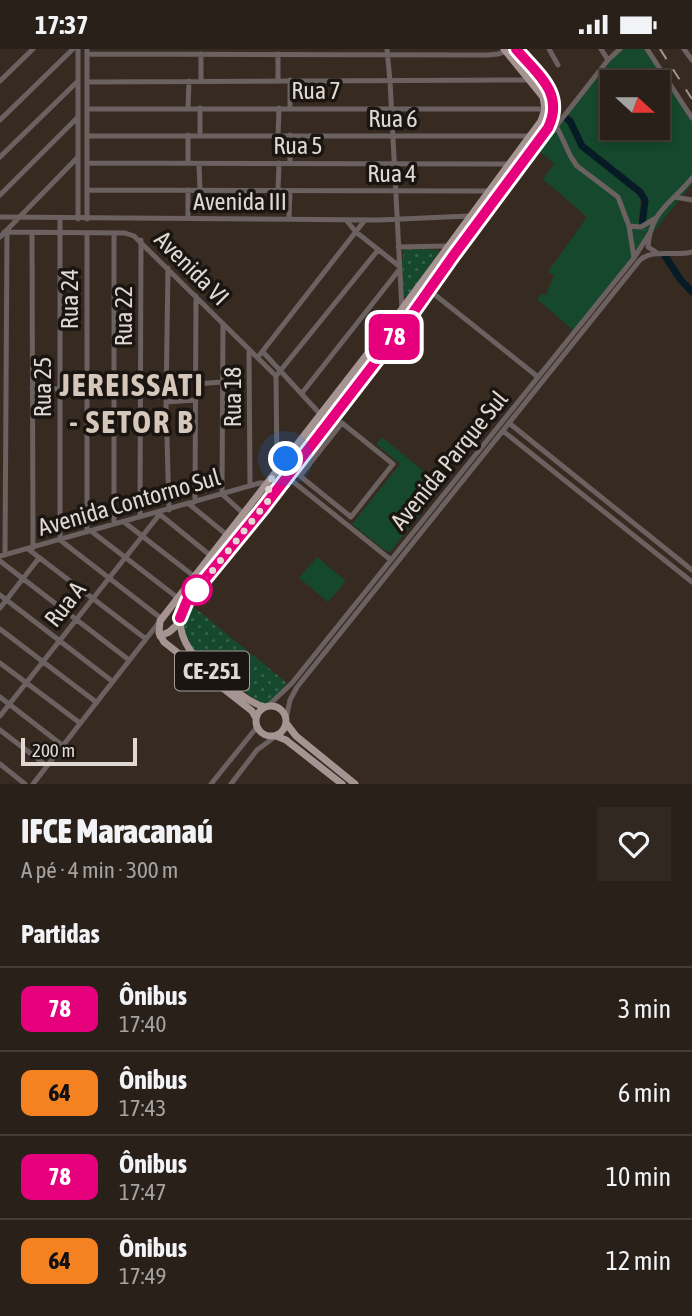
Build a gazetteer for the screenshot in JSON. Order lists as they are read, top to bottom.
{
  "streets": {
    "main road": ["CE-251"],
    "street": [
      "Rua 7",
      "Rua 6",
      "Rua 5",
      "Rua 4",
      "Avenida III",
      "Avenida VI",
      "Rua 24",
      "Rua 22",
      "Rua 25",
      "Rua 18",
      "Avenida Parque Sul",
      "Avenida Contorno Sul",
      "Rua A"
    ]
  },
  "crossings": [
    ["Avenida III", "Rua 25"],
    ["Avenida VI", "Rua 24"],
    ["Avenida VI", "Rua 22"],
    ["Avenida VI", "Rua 25"],
    ["Avenida VI", "Rua 18"],
    ["Rua 24", "Avenida Contorno Sul"],
    ["Rua 22", "Avenida Contorno Sul"],
    ["Rua 25", "Avenida Contorno Sul"],
    ["Rua 18", "Avenida Contorno Sul"],
    ["Avenida Parque Sul", "CE-251"],
    ["Avenida Contorno Sul", "Rua A"]
  ],
  "districts": ["JEREISSATI - SETOR B"],
  "lines": ["bus line 78"],
  "scale_bar": "200 m",
  "north": "right",
  "page": {
    "status": "17:37",
    "on_map": "78",
    "scale": "200 m",
    "heading": [
      ["IFCE Maracanaú", "A pé · 4 min · 300 m"],
      "Partidas"
    ],
    "list": [
      {
        "mark": "78",
        "name": "Ônibus",
        "note": "17:40",
        "value": "3 min"
      },
      {
        "mark": "64",
        "name": "Ônibus",
        "note": "17:43",
        "value": "6 min"
      },
      {
        "mark": "78",
        "name": "Ônibus",
        "note": "17:47",
        "value": "10 min"
      },
      {
        "mark": "64",
        "name": "Ônibus",
        "note": "17:49",
        "value": "12 min"
      }
    ]
  }
}
